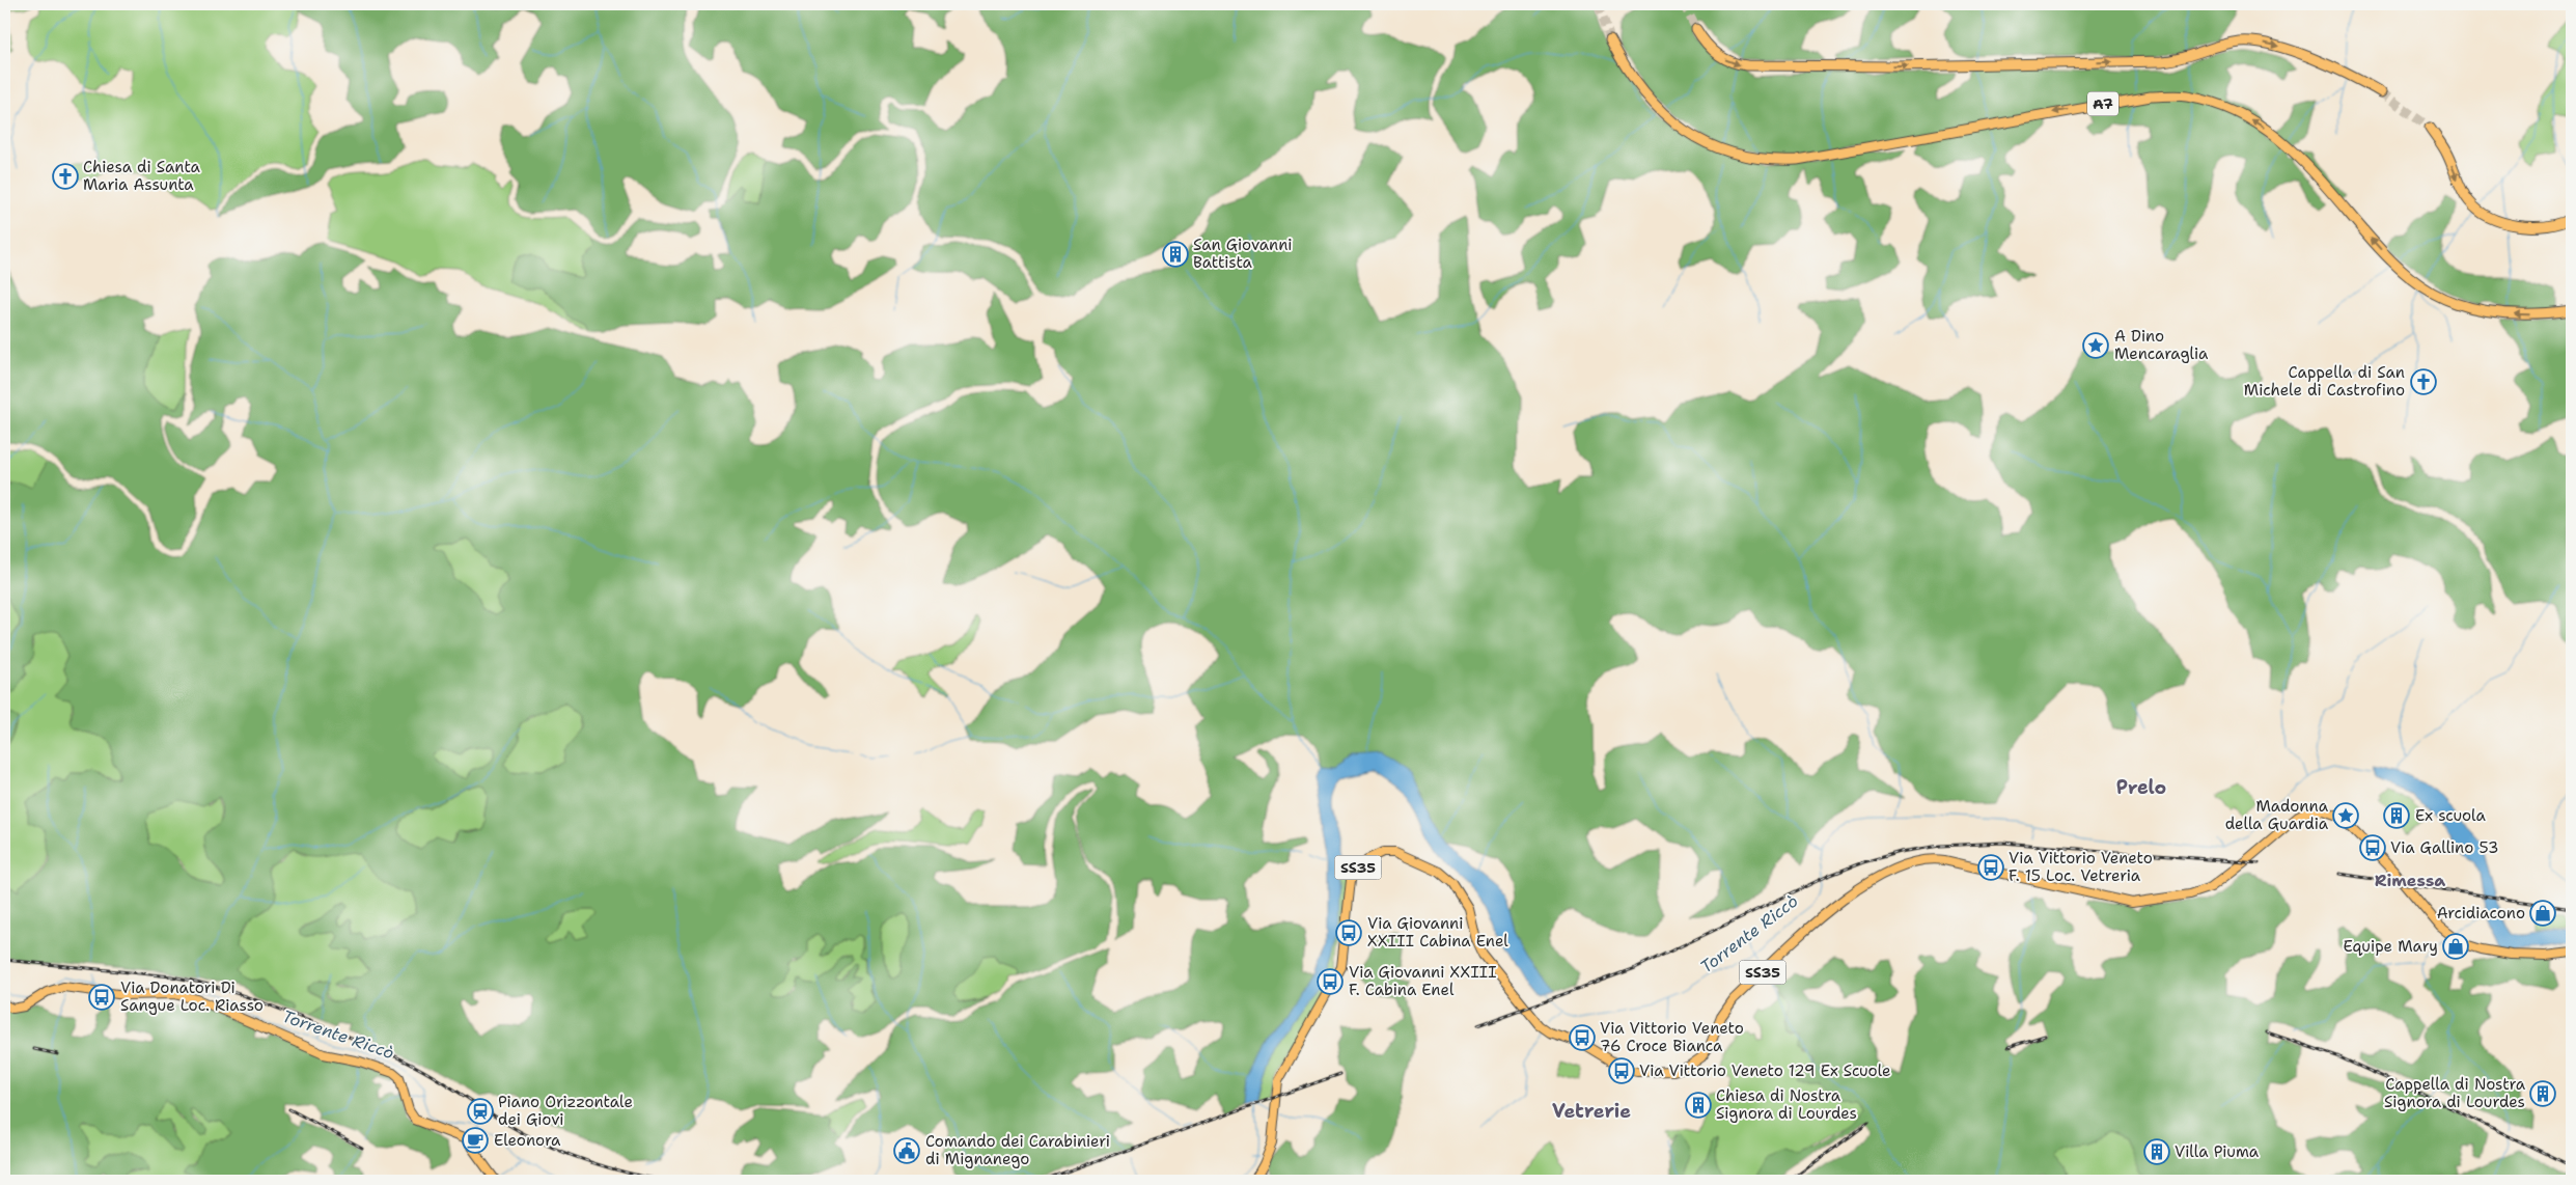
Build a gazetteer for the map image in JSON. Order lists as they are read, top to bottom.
{
  "streets": {
    "highway": ["A7"],
    "main road": ["SS35"]
  },
  "districts": ["Prelo", "Rimessa", "Vetrerie"],
  "water": ["Torrente Riccò"],
  "places": {
    "church": ["Chiesa di Santa Maria Assunta", "Cappella di San Michele di Castrofino"],
    "building": [
      "San Giovanni Battista",
      "Ex scuola",
      "Cappella di Nostra Signora di Lourdes",
      "Chiesa di Nostra Signora di Lourdes",
      "Villa Piuma"
    ],
    "place": ["A Dino Mencaraglia", "Madonna della Guardia"],
    "bus stop": [
      "Via Gallino 53",
      "Via Vittorio Veneto F. 15 Loc. Vetreria",
      "Via Giovanni XXIII Cabina Enel",
      "Via Giovanni XXIII F. Cabina Enel",
      "Via Donatori Di Sangue Loc. Riasso",
      "Via Vittorio Veneto 76 Croce Bianca",
      "Via Vittorio Veneto 129 Ex Scuole"
    ],
    "shop": ["Arcidiacono", "Equipe Mary"],
    "station": ["Piano Orizzontale dei Giovi"],
    "cafe": ["Eleonora"],
    "public building": ["Comando dei Carabinieri di Mignanego"]
  }
}
